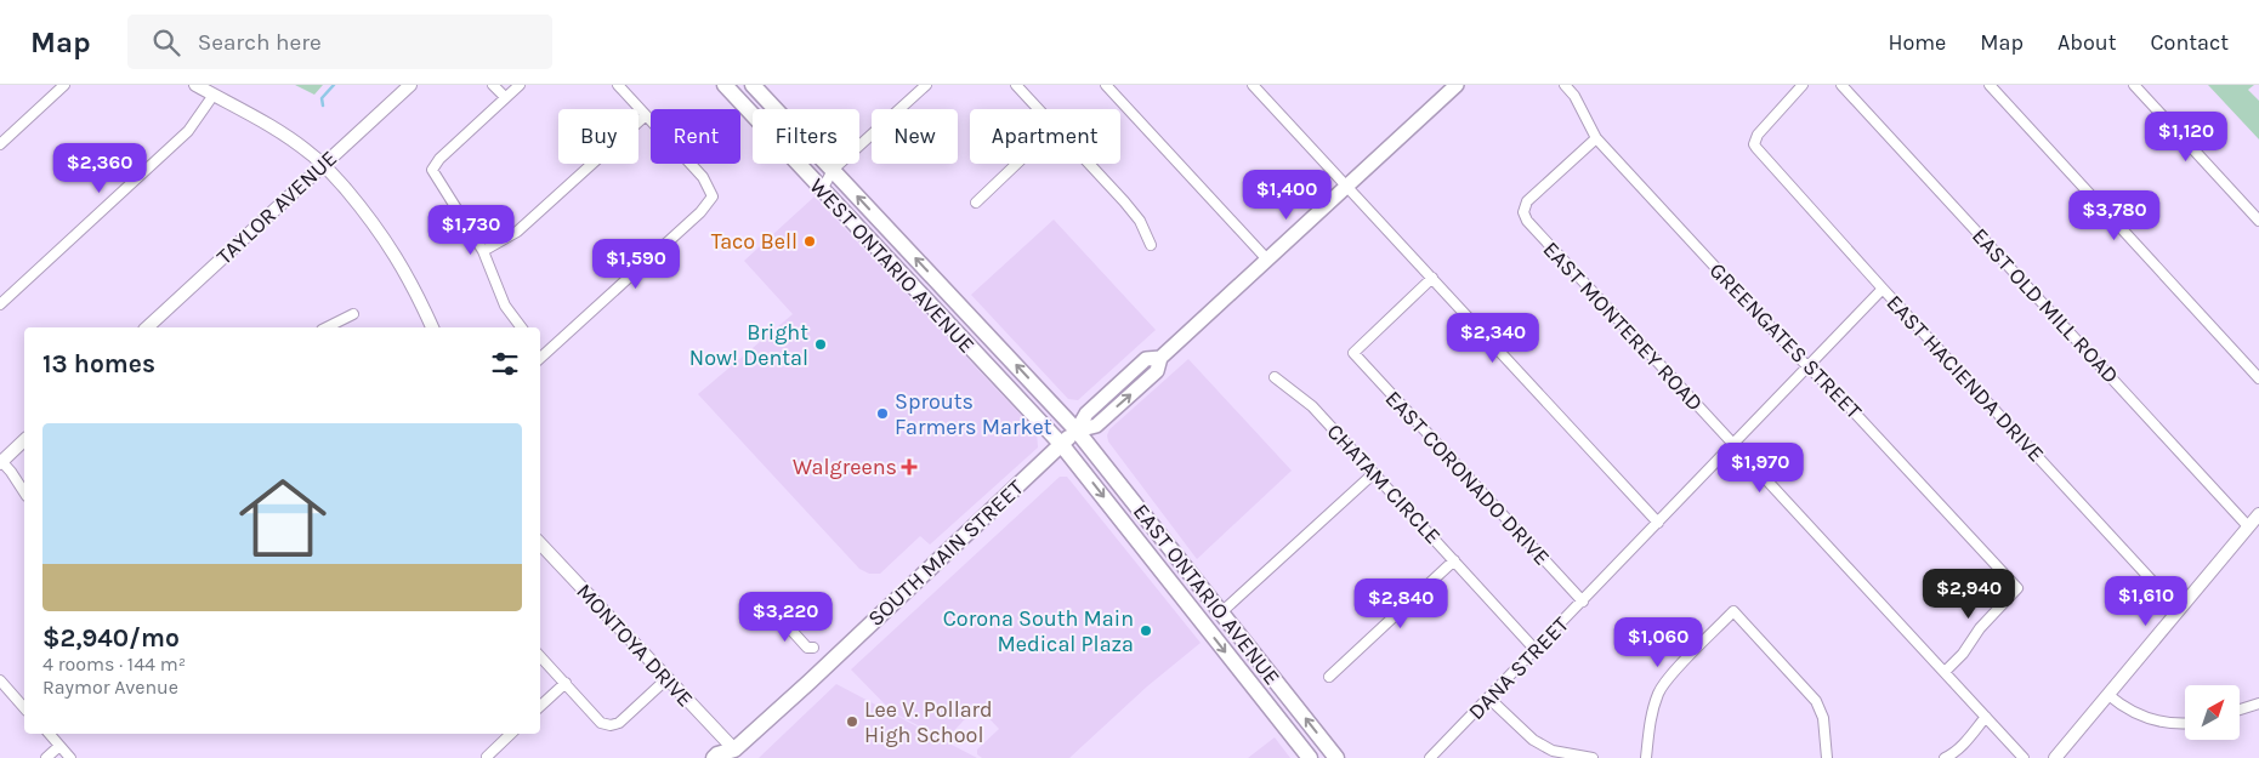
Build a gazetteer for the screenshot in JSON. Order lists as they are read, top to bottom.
{
  "streets": {
    "main road": ["WEST ONTARIO AVENUE", "SOUTH MAIN STREET", "EAST ONTARIO AVENUE"],
    "street": [
      "TAYLOR AVENUE",
      "EAST OLD MILL ROAD",
      "EAST MONTEREY ROAD",
      "GREENGATES STREET",
      "EAST HACIENDA DRIVE",
      "EAST CORONADO DRIVE",
      "CHATAM CIRCLE",
      "MONTOYA DRIVE",
      "DANA STREET"
    ]
  },
  "crossings": [
    ["WEST ONTARIO AVENUE", "SOUTH MAIN STREET"],
    ["WEST ONTARIO AVENUE", "EAST ONTARIO AVENUE"],
    ["EAST MONTEREY ROAD", "GREENGATES STREET"],
    ["EAST MONTEREY ROAD", "DANA STREET"],
    ["GREENGATES STREET", "DANA STREET"],
    ["EAST HACIENDA DRIVE", "DANA STREET"],
    ["EAST CORONADO DRIVE", "DANA STREET"],
    ["CHATAM CIRCLE", "DANA STREET"],
    ["SOUTH MAIN STREET", "EAST ONTARIO AVENUE"],
    ["SOUTH MAIN STREET", "MONTOYA DRIVE"]
  ],
  "places": {
    "other": [
      "Taco Bell",
      "Bright Now! Dental",
      "Sprouts Farmers Market",
      "Corona South Main Medical Plaza",
      "Lee V. Pollard High School"
    ],
    "health": ["Walgreens"]
  },
  "north": "top right",
  "page": {
    "header": "Map",
    "search": "Search here",
    "nav": [
      "Home",
      "Map",
      "About",
      "Contact"
    ],
    "chip": [
      "Buy",
      "Rent",
      "Filters",
      "New",
      "Apartment"
    ],
    "price": [
      "$1,120",
      "$2,360",
      "$1,400",
      "$3,780",
      "$1,730",
      "$1,590",
      "$2,340",
      "$1,970",
      "$2,940",
      "$1,610",
      "$2,840",
      "$3,220",
      "$1,060"
    ],
    "heading": "13 homes",
    "list": [
      {
        "name": "$2,940/mo",
        "note": "4 rooms · 144 m² · Raymor Avenue"
      }
    ]
  }
}
